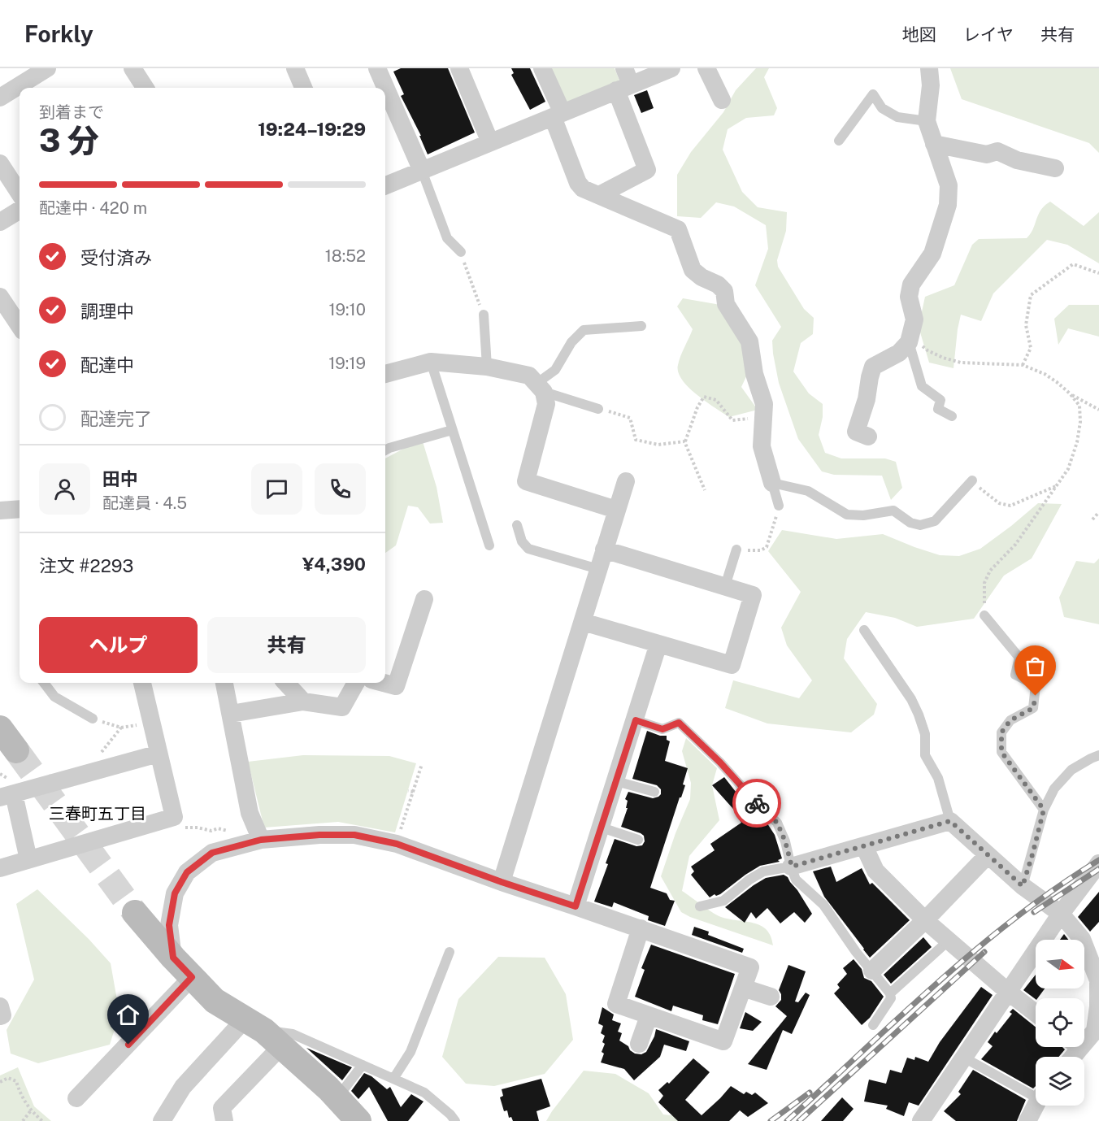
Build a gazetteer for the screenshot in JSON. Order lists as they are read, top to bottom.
{
  "districts": ["三春町五丁目"],
  "north": "right",
  "page": {
    "header": "Forkly",
    "nav": ["地図", "レイヤ", "共有"],
    "heading": ["3 分", "到着まで", "19:24–19:29"],
    "panel": [
      "田中",
      "配達員 · 4.5",
      "注文 #2293",
      "¥4,390"
    ],
    "bar": "配達中 · 420 m",
    "list": [
      ["受付済み", "18:52"],
      ["調理中", "19:10"],
      ["配達中", "19:19"],
      "配達完了"
    ],
    "buttons": ["ヘルプ", "共有"]
  }
}
